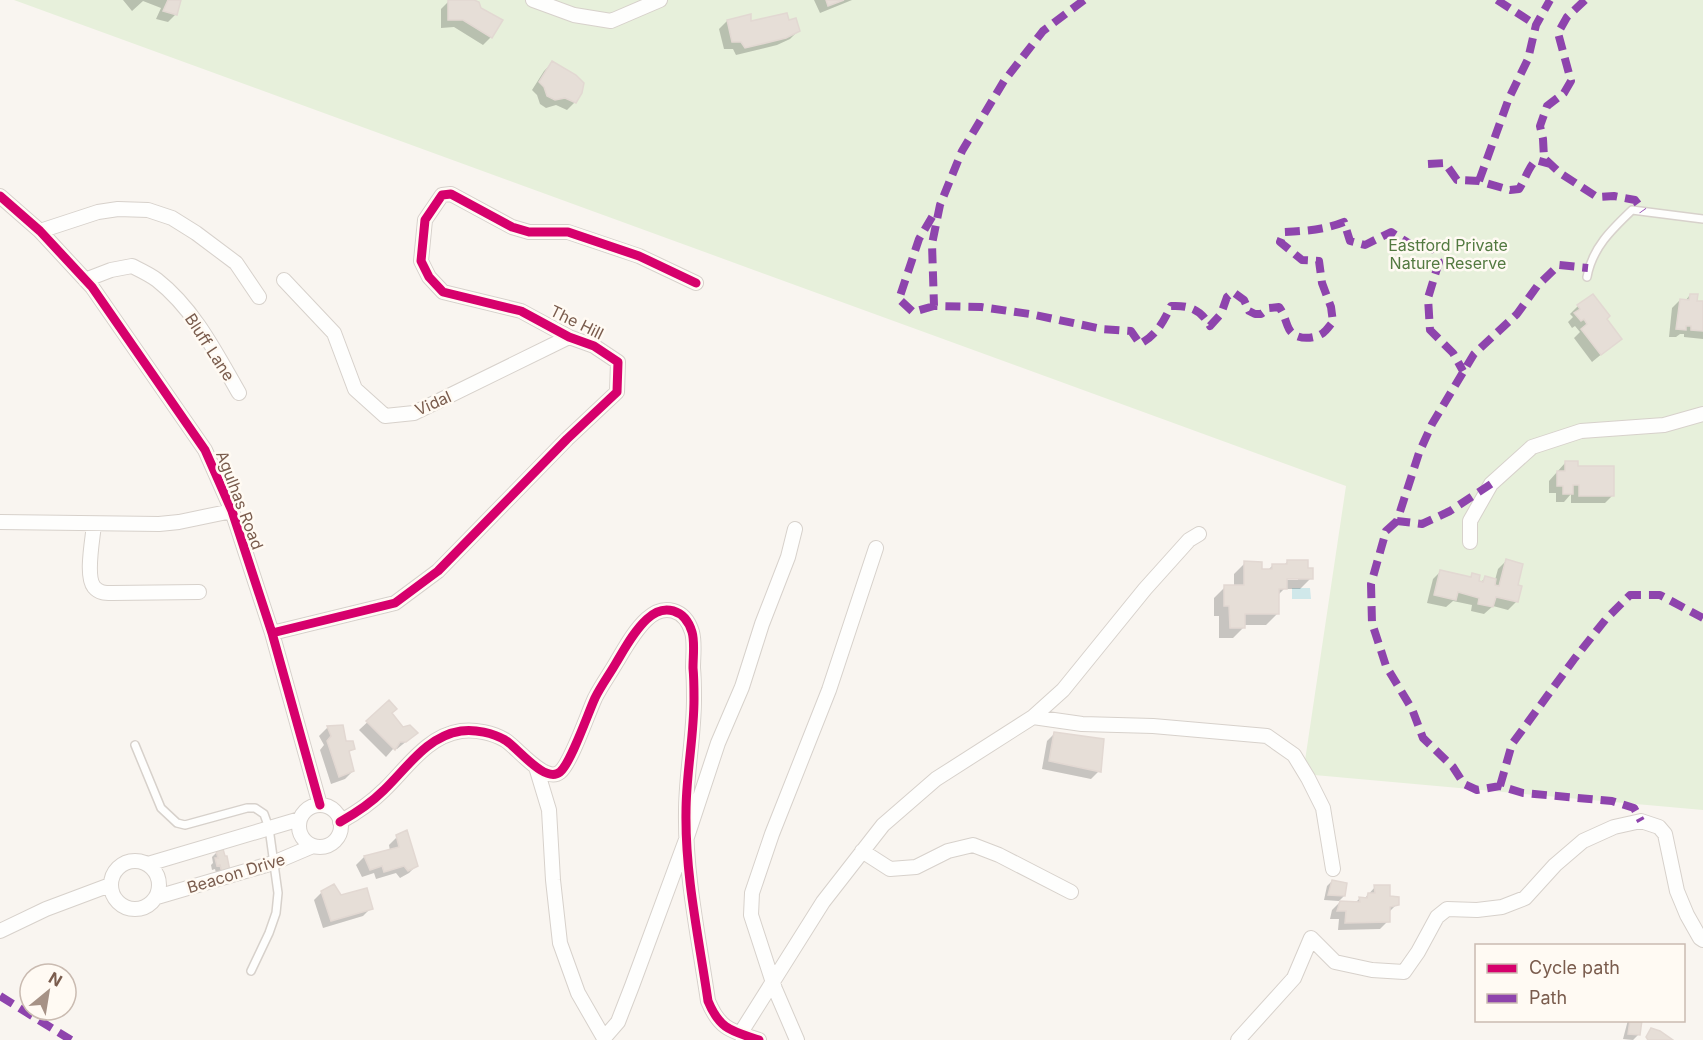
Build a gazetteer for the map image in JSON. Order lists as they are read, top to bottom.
{
  "streets": {
    "street": [
      "The Hill",
      "Bluff Lane",
      "Vidal",
      "Agulhas Road",
      "Beacon Drive"
    ]
  },
  "crossings": [
    ["The Hill", "Vidal"],
    ["The Hill", "Agulhas Road"],
    ["Bluff Lane", "Agulhas Road"],
    ["Agulhas Road", "Beacon Drive"]
  ],
  "parks": ["Eastford Private Nature Reserve"],
  "legend": ["Cycle path", "Path"],
  "north": "top right"
}
